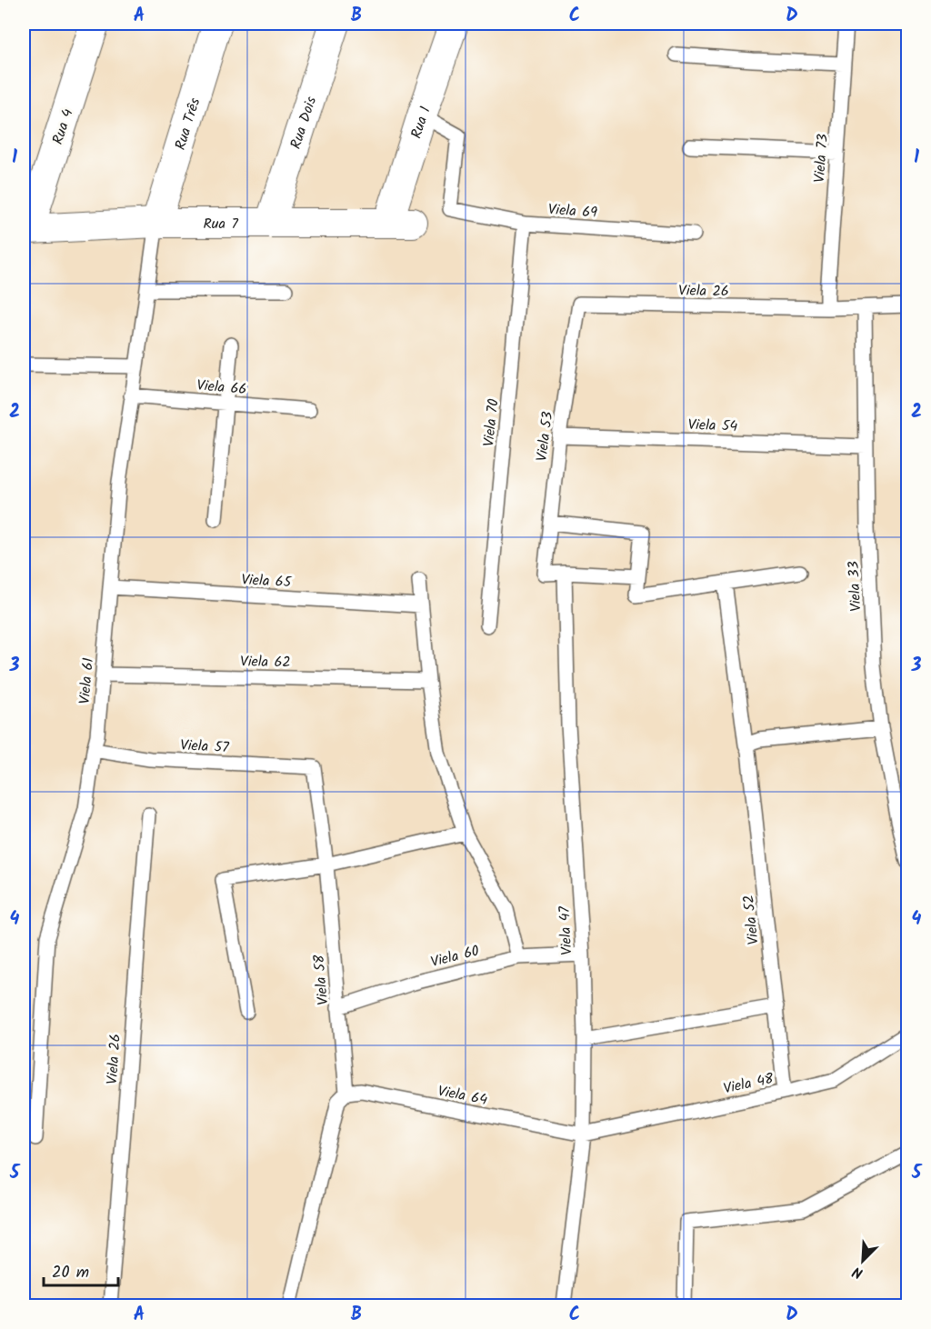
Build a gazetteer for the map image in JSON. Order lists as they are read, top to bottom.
{
  "streets": {
    "street": [
      "Rua Três",
      "Rua Dois",
      "Rua 1",
      "Rua 4",
      "Rua 7"
    ],
    "lane": [
      "Viela 73",
      "Viela 69",
      "Viela 26",
      "Viela 66",
      "Viela 70",
      "Viela 54",
      "Viela 53",
      "Viela 65",
      "Viela 33",
      "Viela 62",
      "Viela 61",
      "Viela 57",
      "Viela 52",
      "Viela 47",
      "Viela 60",
      "Viela 58",
      "Viela 48",
      "Viela 64"
    ]
  },
  "crossings": [
    ["Rua Três", "Rua 7"],
    ["Rua Três", "Viela 61"],
    ["Rua Dois", "Rua 7"],
    ["Rua 1", "Viela 69"],
    ["Rua 1", "Rua 7"],
    ["Rua 4", "Rua 7"],
    ["Viela 73", "Viela 26"],
    ["Viela 69", "Viela 70"],
    ["Rua 7", "Viela 61"],
    ["Viela 26", "Viela 53"],
    ["Viela 26", "Viela 33"],
    ["Viela 66", "Viela 61"],
    ["Viela 54", "Viela 53"],
    ["Viela 54", "Viela 33"],
    ["Viela 53", "Viela 47"],
    ["Viela 65", "Viela 61"],
    ["Viela 62", "Viela 61"],
    ["Viela 61", "Viela 57"],
    ["Viela 57", "Viela 58"],
    ["Viela 52", "Viela 48"],
    ["Viela 47", "Viela 60"],
    ["Viela 47", "Viela 48"],
    ["Viela 47", "Viela 64"],
    ["Viela 60", "Viela 58"],
    ["Viela 58", "Viela 64"],
    ["Viela 48", "Viela 64"]
  ],
  "scale_bar": "20 m",
  "north": "bottom left",
  "grid": {
    "columns": [
      "A",
      "B",
      "C",
      "D"
    ],
    "rows": [
      "1",
      "2",
      "3",
      "4",
      "5"
    ]
  }
}
